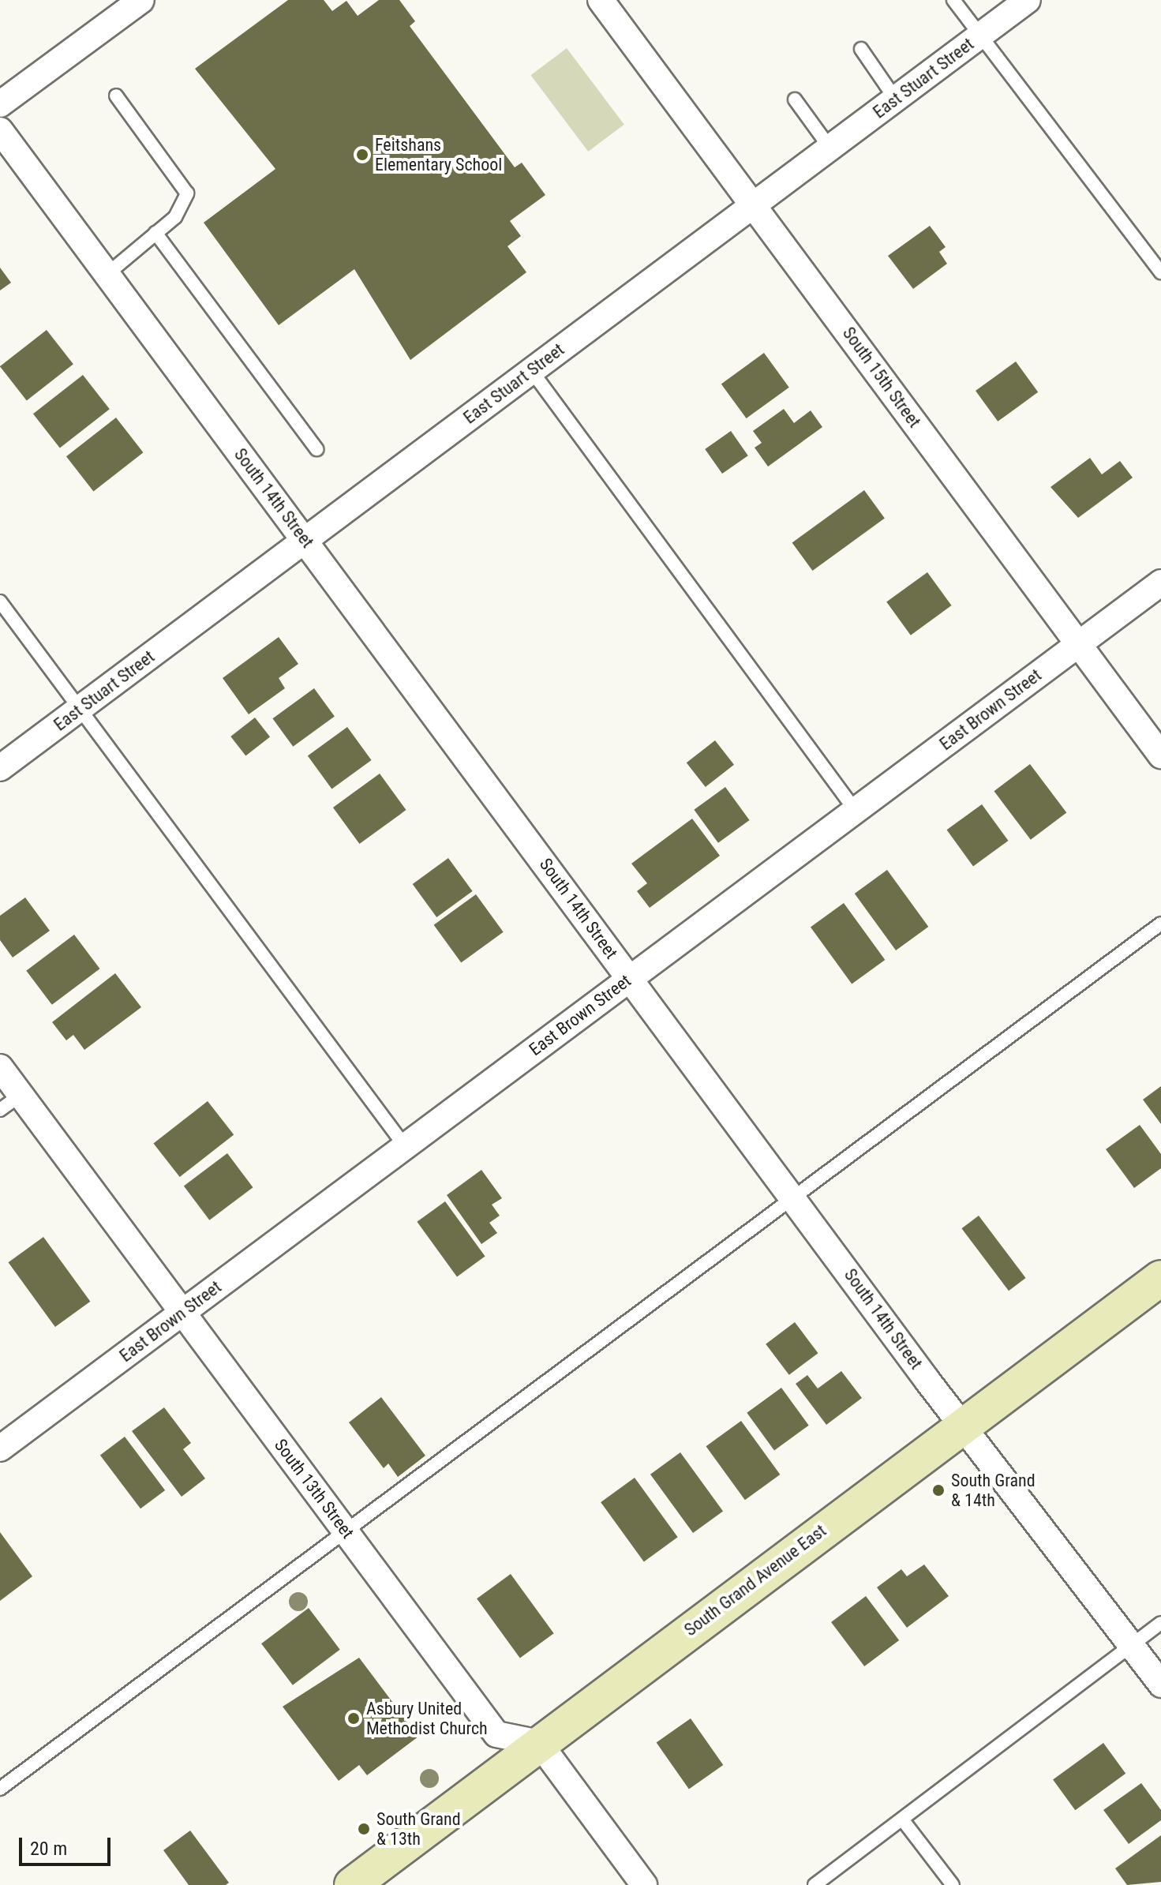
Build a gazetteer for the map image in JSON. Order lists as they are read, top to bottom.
{
  "streets": {
    "main road": ["South Grand Avenue East"],
    "street": [
      "East Stuart Street",
      "South 15th Street",
      "South 14th Street",
      "East Brown Street",
      "South 13th Street"
    ]
  },
  "crossings": [
    ["East Stuart Street", "South 15th Street"],
    ["East Stuart Street", "South 14th Street"],
    ["South 15th Street", "East Brown Street"],
    ["South 14th Street", "East Brown Street"],
    ["South 14th Street", "South Grand Avenue East"],
    ["East Brown Street", "South 13th Street"],
    ["South 13th Street", "South Grand Avenue East"]
  ],
  "places": [
    "Feitshans Elementary School",
    "South Grand & 14th",
    "Asbury United Methodist Church",
    "South Grand & 13th"
  ],
  "scale_bar": "20 m"
}
